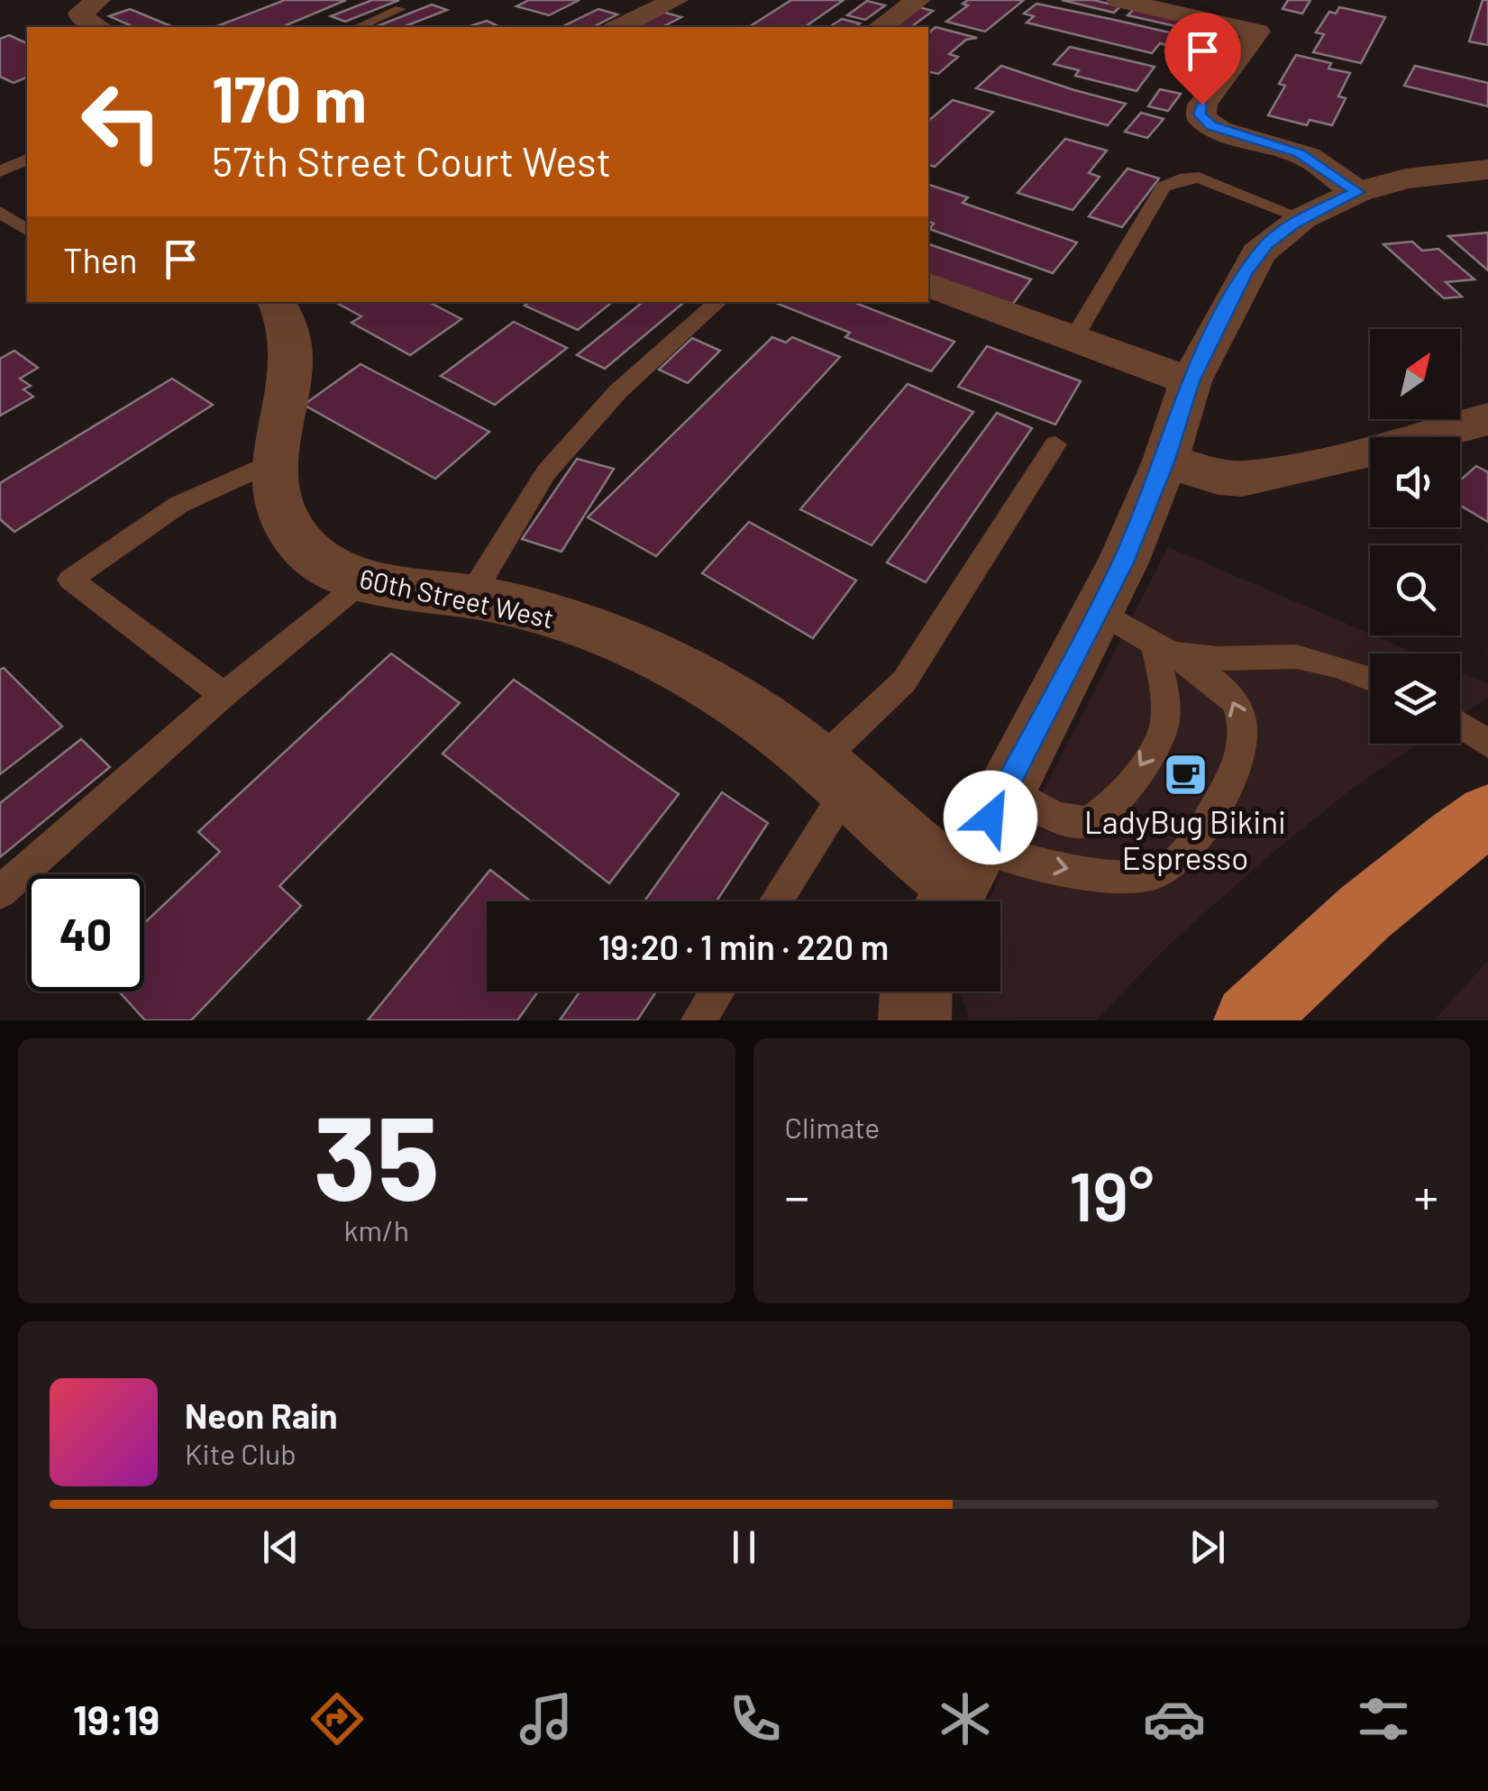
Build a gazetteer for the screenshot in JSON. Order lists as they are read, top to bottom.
{
  "streets": {
    "street": ["60th Street West"]
  },
  "places": {
    "cafe": ["LadyBug Bikini Espresso"]
  },
  "north": "top right",
  "page": {
    "turn": ["170 m", "57th Street Court West"],
    "then": "Then",
    "limit": "40",
    "trip": "19:20 · 1 min · 220 m",
    "tile": [
      ["35", "km/h"],
      "Climate"
    ],
    "heat": ["−", "19°", "+"],
    "song": ["Neon Rain", "Kite Club"],
    "tabs": "19:19"
  }
}
